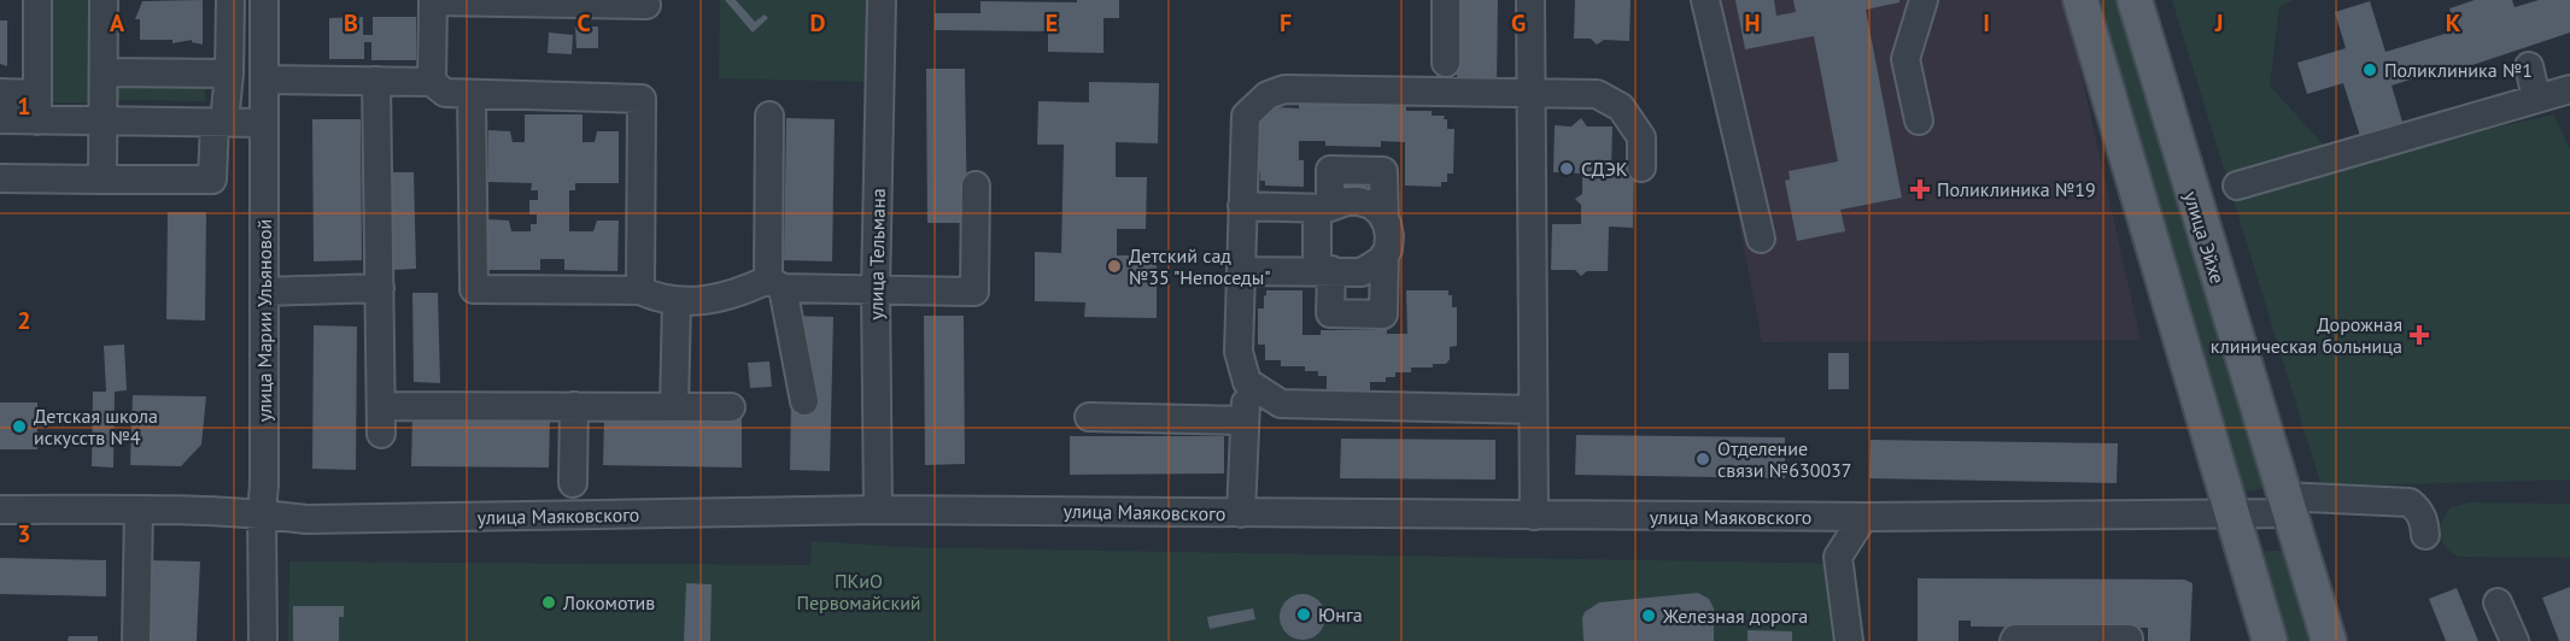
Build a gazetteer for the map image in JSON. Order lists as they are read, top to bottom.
{
  "streets": {
    "main road": ["улица Эйхе"],
    "street": ["улица Тельмана", "улица Марии Ульяновой", "улица Маяковского"]
  },
  "crossings": [
    ["улица Эйхе", "улица Маяковского"],
    ["улица Тельмана", "улица Маяковского"],
    ["улица Марии Ульяновой", "улица Маяковского"]
  ],
  "parks": ["ПКиО Первомайский"],
  "places": {
    "other": [
      "Поликлиника №1",
      "СДЭК",
      "Детский сад №35 \"Непоседы\"",
      "Детская школа искусств №4",
      "Отделение связи №630037",
      "Локомотив",
      "Юнга",
      "Железная дорога"
    ],
    "health": ["Поликлиника №19", "Дорожная клиническая больница"]
  },
  "grid": {
    "columns": [
      "A",
      "B",
      "C",
      "D",
      "E",
      "F",
      "G",
      "H",
      "I",
      "J",
      "K"
    ],
    "rows": ["1", "2", "3"]
  }
}
